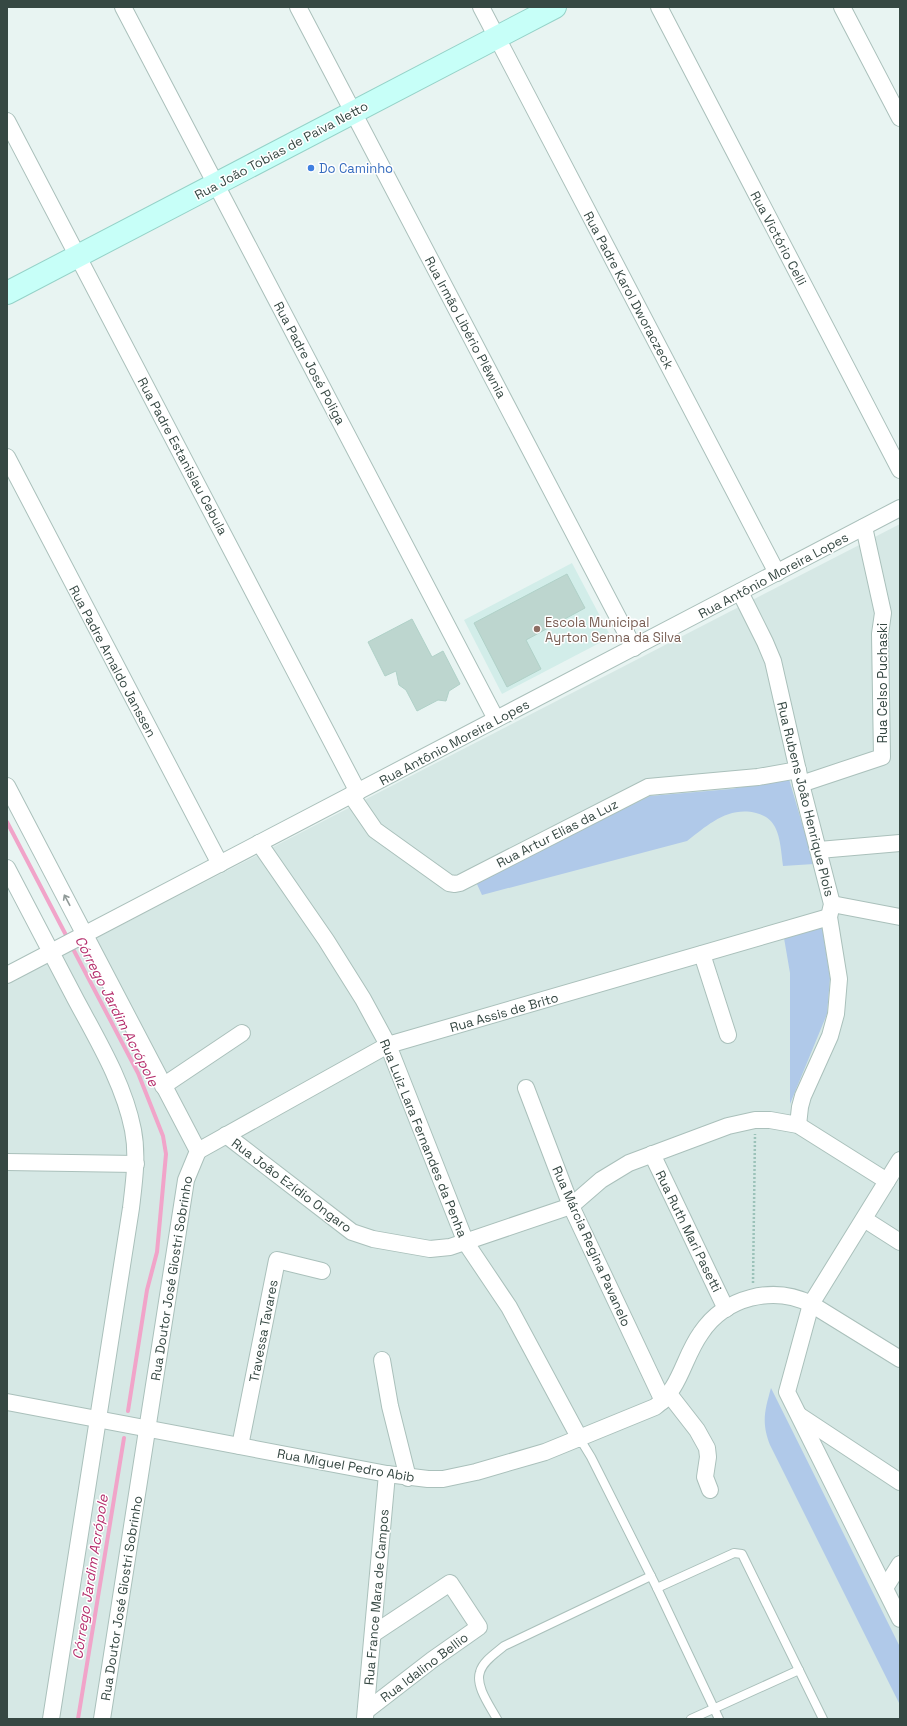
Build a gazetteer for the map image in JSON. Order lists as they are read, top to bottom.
{
  "streets": {
    "street": [
      "Rua João Tobias de Paiva Netto",
      "Rua Victório Celli",
      "Rua Padre Karol Dworaczeck",
      "Rua Irmão Libério Plêwnia",
      "Rua Padre José Poliga",
      "Rua Padre Estanislau Cebula",
      "Rua Antônio Moreira Lopes",
      "Rua Padre Arnaldo Janssen",
      "Rua Celso Puchaski",
      "Rua Rubens João Henrique Plois",
      "Rua Artur Elias da Luz",
      "Rua Assis de Brito",
      "Rua Luiz Lara Fernandes da Penha",
      "Rua João Ezídio Ongaro",
      "Rua Ruth Mari Pasetti",
      "Rua Márcia Regina Pavanelo",
      "Rua Doutor José Giostri Sobrinho",
      "Travessa Tavares",
      "Rua Miguel Pedro Abib",
      "Rua France Mara de Campos",
      "Rua Idalino Bellio"
    ]
  },
  "crossings": [
    ["Rua João Tobias de Paiva Netto", "Rua Padre Karol Dworaczeck"],
    ["Rua João Tobias de Paiva Netto", "Rua Irmão Libério Plêwnia"],
    ["Rua João Tobias de Paiva Netto", "Rua Padre José Poliga"],
    ["Rua João Tobias de Paiva Netto", "Rua Padre Estanislau Cebula"],
    ["Rua Padre Karol Dworaczeck", "Rua Antônio Moreira Lopes"],
    ["Rua Irmão Libério Plêwnia", "Rua Antônio Moreira Lopes"],
    ["Rua Padre José Poliga", "Rua Antônio Moreira Lopes"],
    ["Rua Padre Estanislau Cebula", "Rua Antônio Moreira Lopes"],
    ["Rua Padre Estanislau Cebula", "Rua Artur Elias da Luz"],
    ["Rua Antônio Moreira Lopes", "Rua Padre Arnaldo Janssen"],
    ["Rua Antônio Moreira Lopes", "Rua Celso Puchaski"],
    ["Rua Antônio Moreira Lopes", "Rua Rubens João Henrique Plois"],
    ["Rua Antônio Moreira Lopes", "Rua Artur Elias da Luz"],
    ["Rua Antônio Moreira Lopes", "Rua Luiz Lara Fernandes da Penha"],
    ["Rua Celso Puchaski", "Rua Rubens João Henrique Plois"],
    ["Rua Celso Puchaski", "Rua Artur Elias da Luz"],
    ["Rua Rubens João Henrique Plois", "Rua Artur Elias da Luz"],
    ["Rua Rubens João Henrique Plois", "Rua Assis de Brito"],
    ["Rua Rubens João Henrique Plois", "Rua João Ezídio Ongaro"],
    ["Rua Assis de Brito", "Rua Luiz Lara Fernandes da Penha"],
    ["Rua Assis de Brito", "Rua João Ezídio Ongaro"],
    ["Rua Assis de Brito", "Rua Doutor José Giostri Sobrinho"],
    ["Rua Luiz Lara Fernandes da Penha", "Rua João Ezídio Ongaro"],
    ["Rua Luiz Lara Fernandes da Penha", "Rua Miguel Pedro Abib"],
    ["Rua João Ezídio Ongaro", "Rua Ruth Mari Pasetti"],
    ["Rua João Ezídio Ongaro", "Rua Márcia Regina Pavanelo"],
    ["Rua Márcia Regina Pavanelo", "Rua Miguel Pedro Abib"],
    ["Rua Doutor José Giostri Sobrinho", "Rua Miguel Pedro Abib"],
    ["Travessa Tavares", "Rua Miguel Pedro Abib"],
    ["Rua Miguel Pedro Abib", "Rua France Mara de Campos"],
    ["Rua France Mara de Campos", "Rua Idalino Bellio"]
  ],
  "water": ["Córrego Jardim Acrópole"],
  "places": ["Do Caminho", "Escola Municipal Ayrton Senna da Silva"]
}
